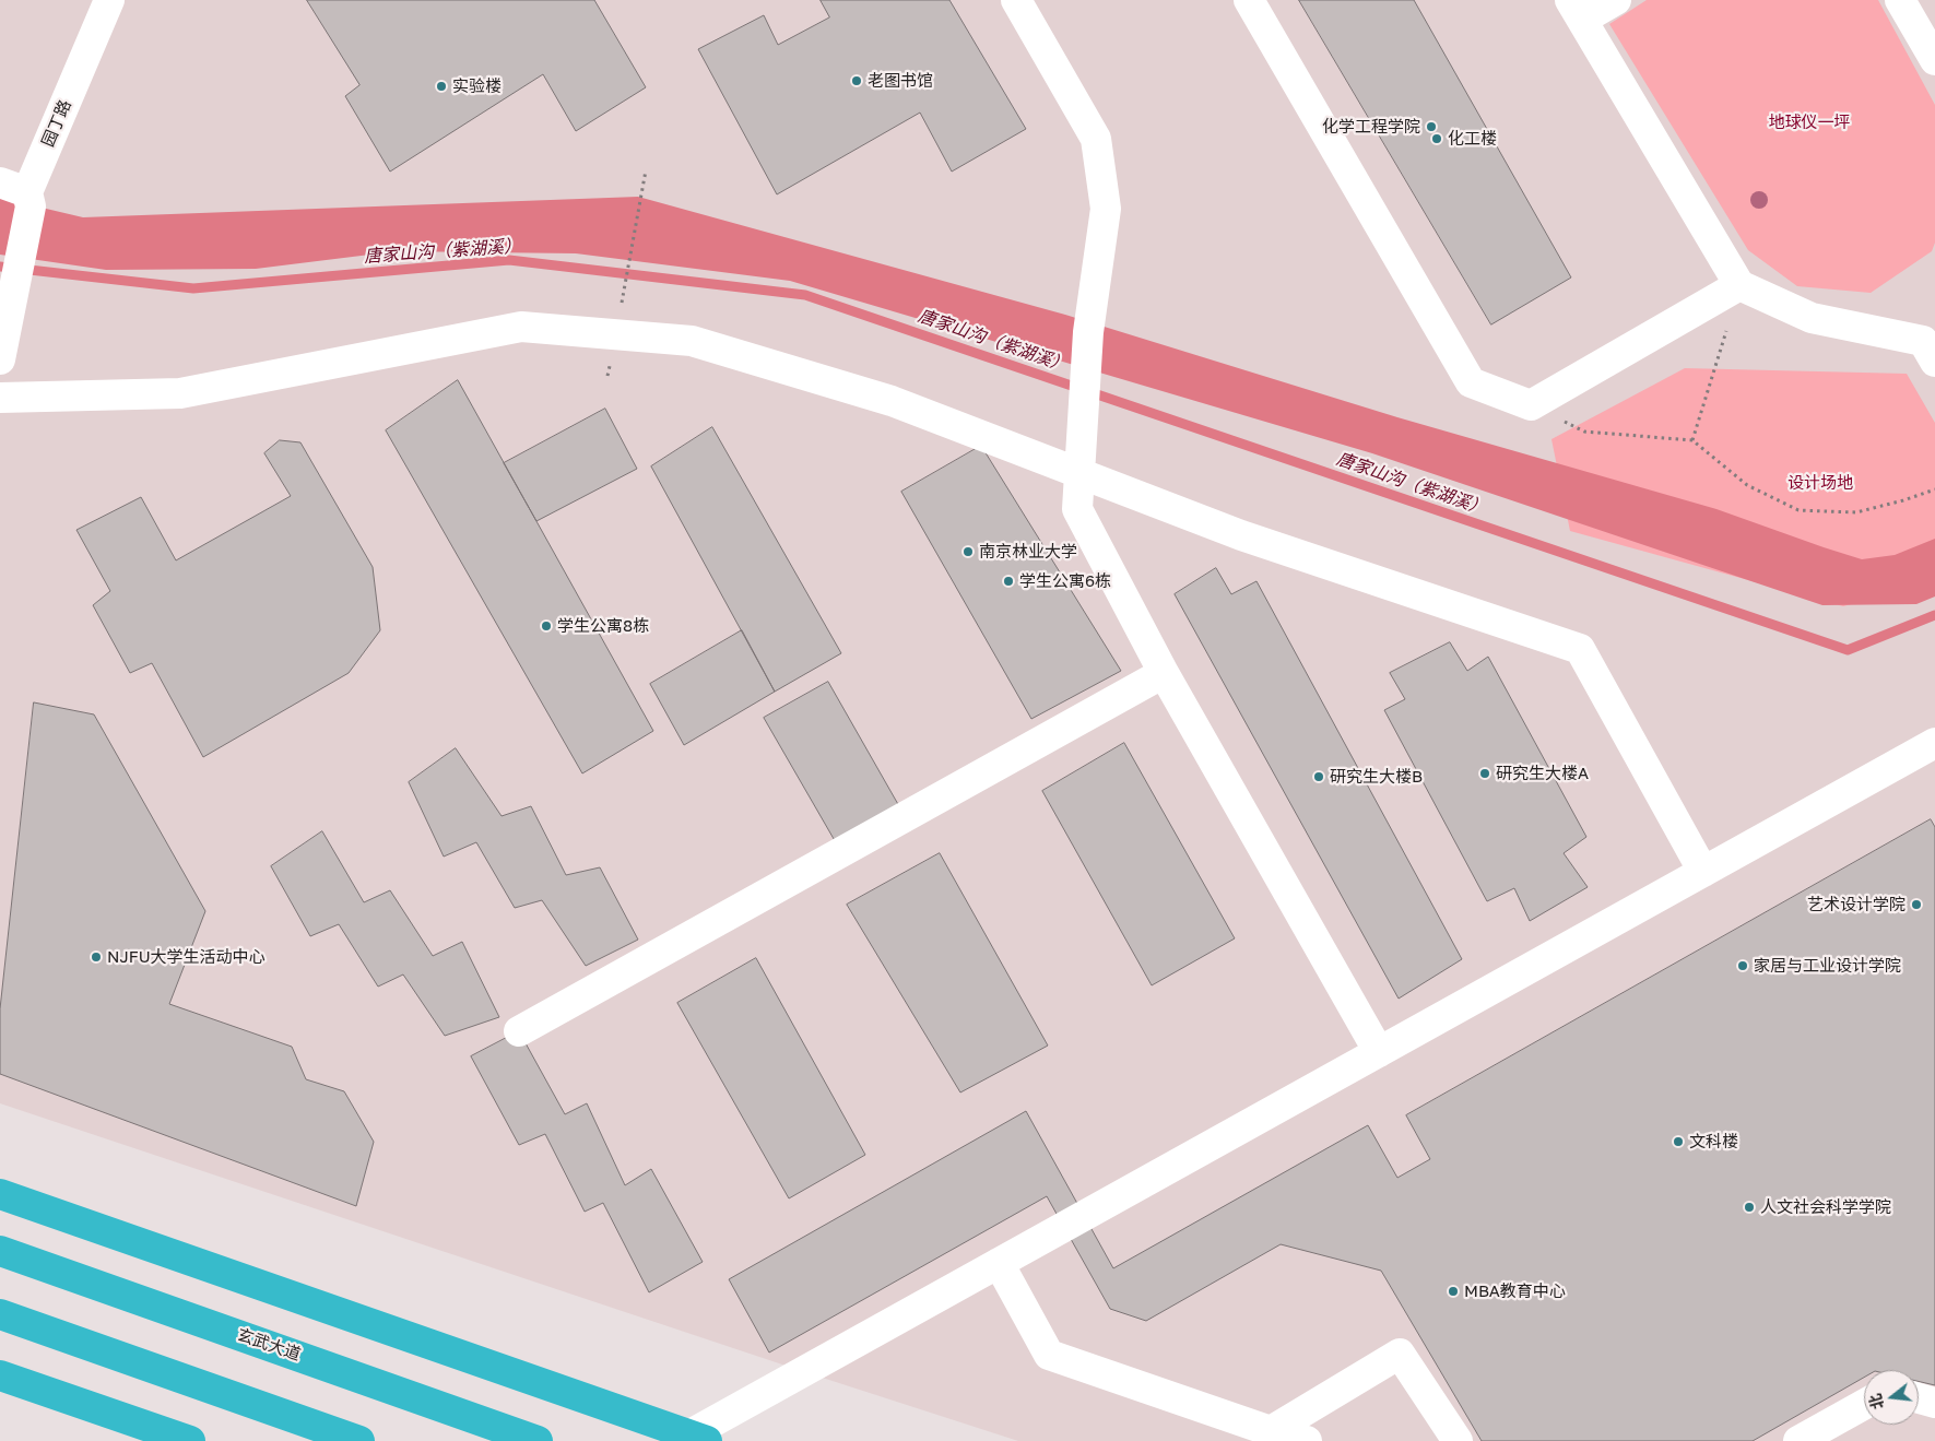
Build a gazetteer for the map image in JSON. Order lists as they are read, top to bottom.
{
  "streets": {
    "highway": ["玄武大道"],
    "lane": ["园丁路"]
  },
  "water": ["唐家山沟（紫湖溪）"],
  "parks": ["地球仪一坪", "设计场地"],
  "places": [
    "老图书馆",
    "实验楼",
    "化学工程学院",
    "化工楼",
    "南京林业大学",
    "学生公寓6栋",
    "学生公寓8栋",
    "研究生大楼A",
    "研究生大楼B",
    "艺术设计学院",
    "NJFU大学生活动中心",
    "家居与工业设计学院",
    "文科楼",
    "人文社会科学学院",
    "MBA教育中心"
  ],
  "north": "left"
}
